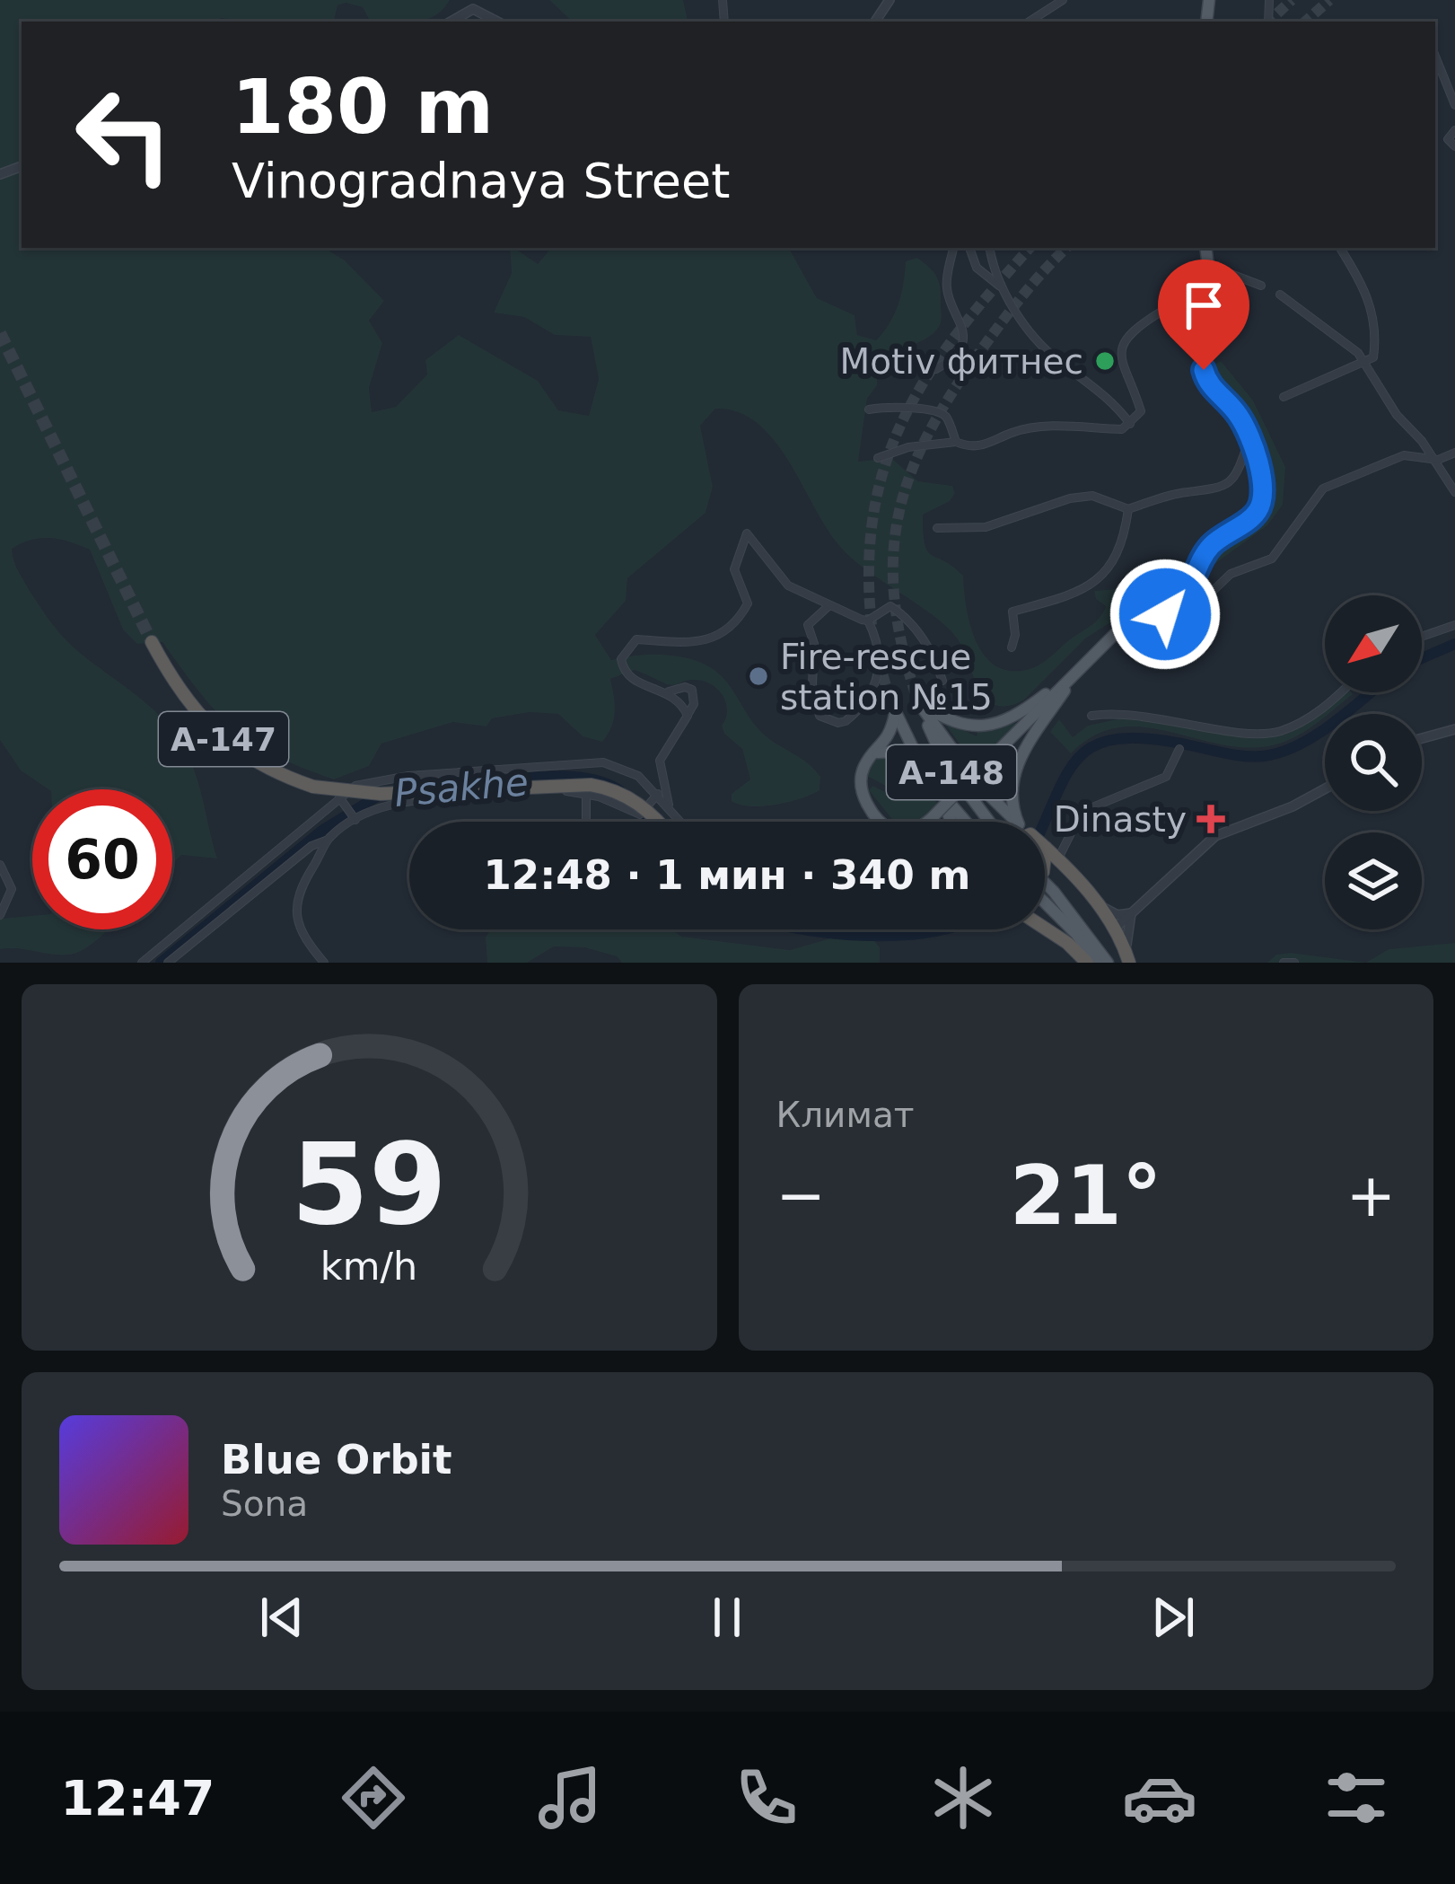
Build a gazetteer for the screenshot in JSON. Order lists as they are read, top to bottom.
{
  "streets": {
    "highway": ["А-147"],
    "main road": ["А-148"]
  },
  "water": ["Psakhe"],
  "places": {
    "other": ["Motiv фитнес", "Fire-rescue station №15"],
    "health": ["Dinasty"]
  },
  "north": "bottom left",
  "page": {
    "turn": ["180 m", "Vinogradnaya Street"],
    "limit": "60",
    "trip": "12:48 · 1 мин · 340 m",
    "tile": "Климат",
    "heat": ["−", "21°", "+"],
    "song": ["Blue Orbit", "Sona"],
    "tabs": "12:47",
    "gauge": ["59", "km/h"]
  }
}
